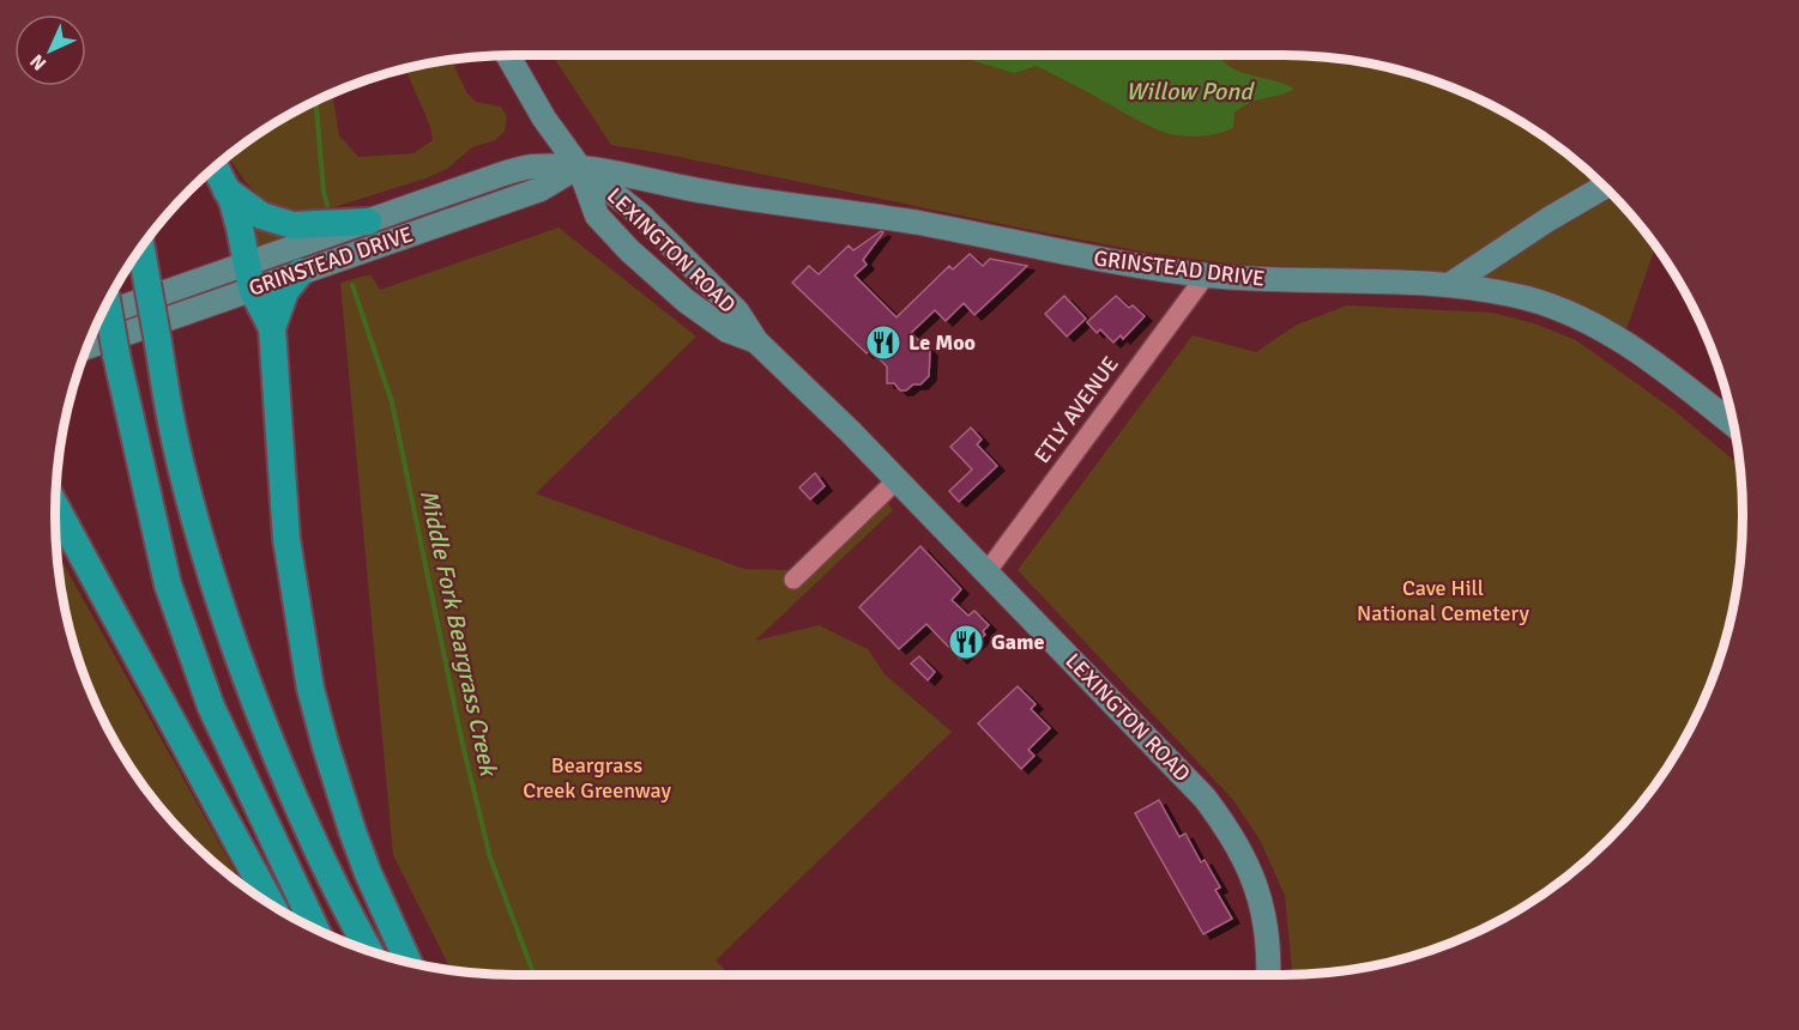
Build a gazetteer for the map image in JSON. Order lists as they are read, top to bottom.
{
  "streets": {
    "main road": ["LEXINGTON ROAD", "GRINSTEAD DRIVE"],
    "street": ["ETLY AVENUE"]
  },
  "crossings": [
    ["LEXINGTON ROAD", "GRINSTEAD DRIVE"],
    ["LEXINGTON ROAD", "ETLY AVENUE"],
    ["GRINSTEAD DRIVE", "ETLY AVENUE"]
  ],
  "water": ["Willow Pond", "Middle Fork Beargrass Creek"],
  "parks": ["Cave Hill National Cemetery", "Beargrass Creek Greenway"],
  "places": {
    "restaurant": ["Le Moo", "Game"]
  },
  "north": "bottom left"
}
